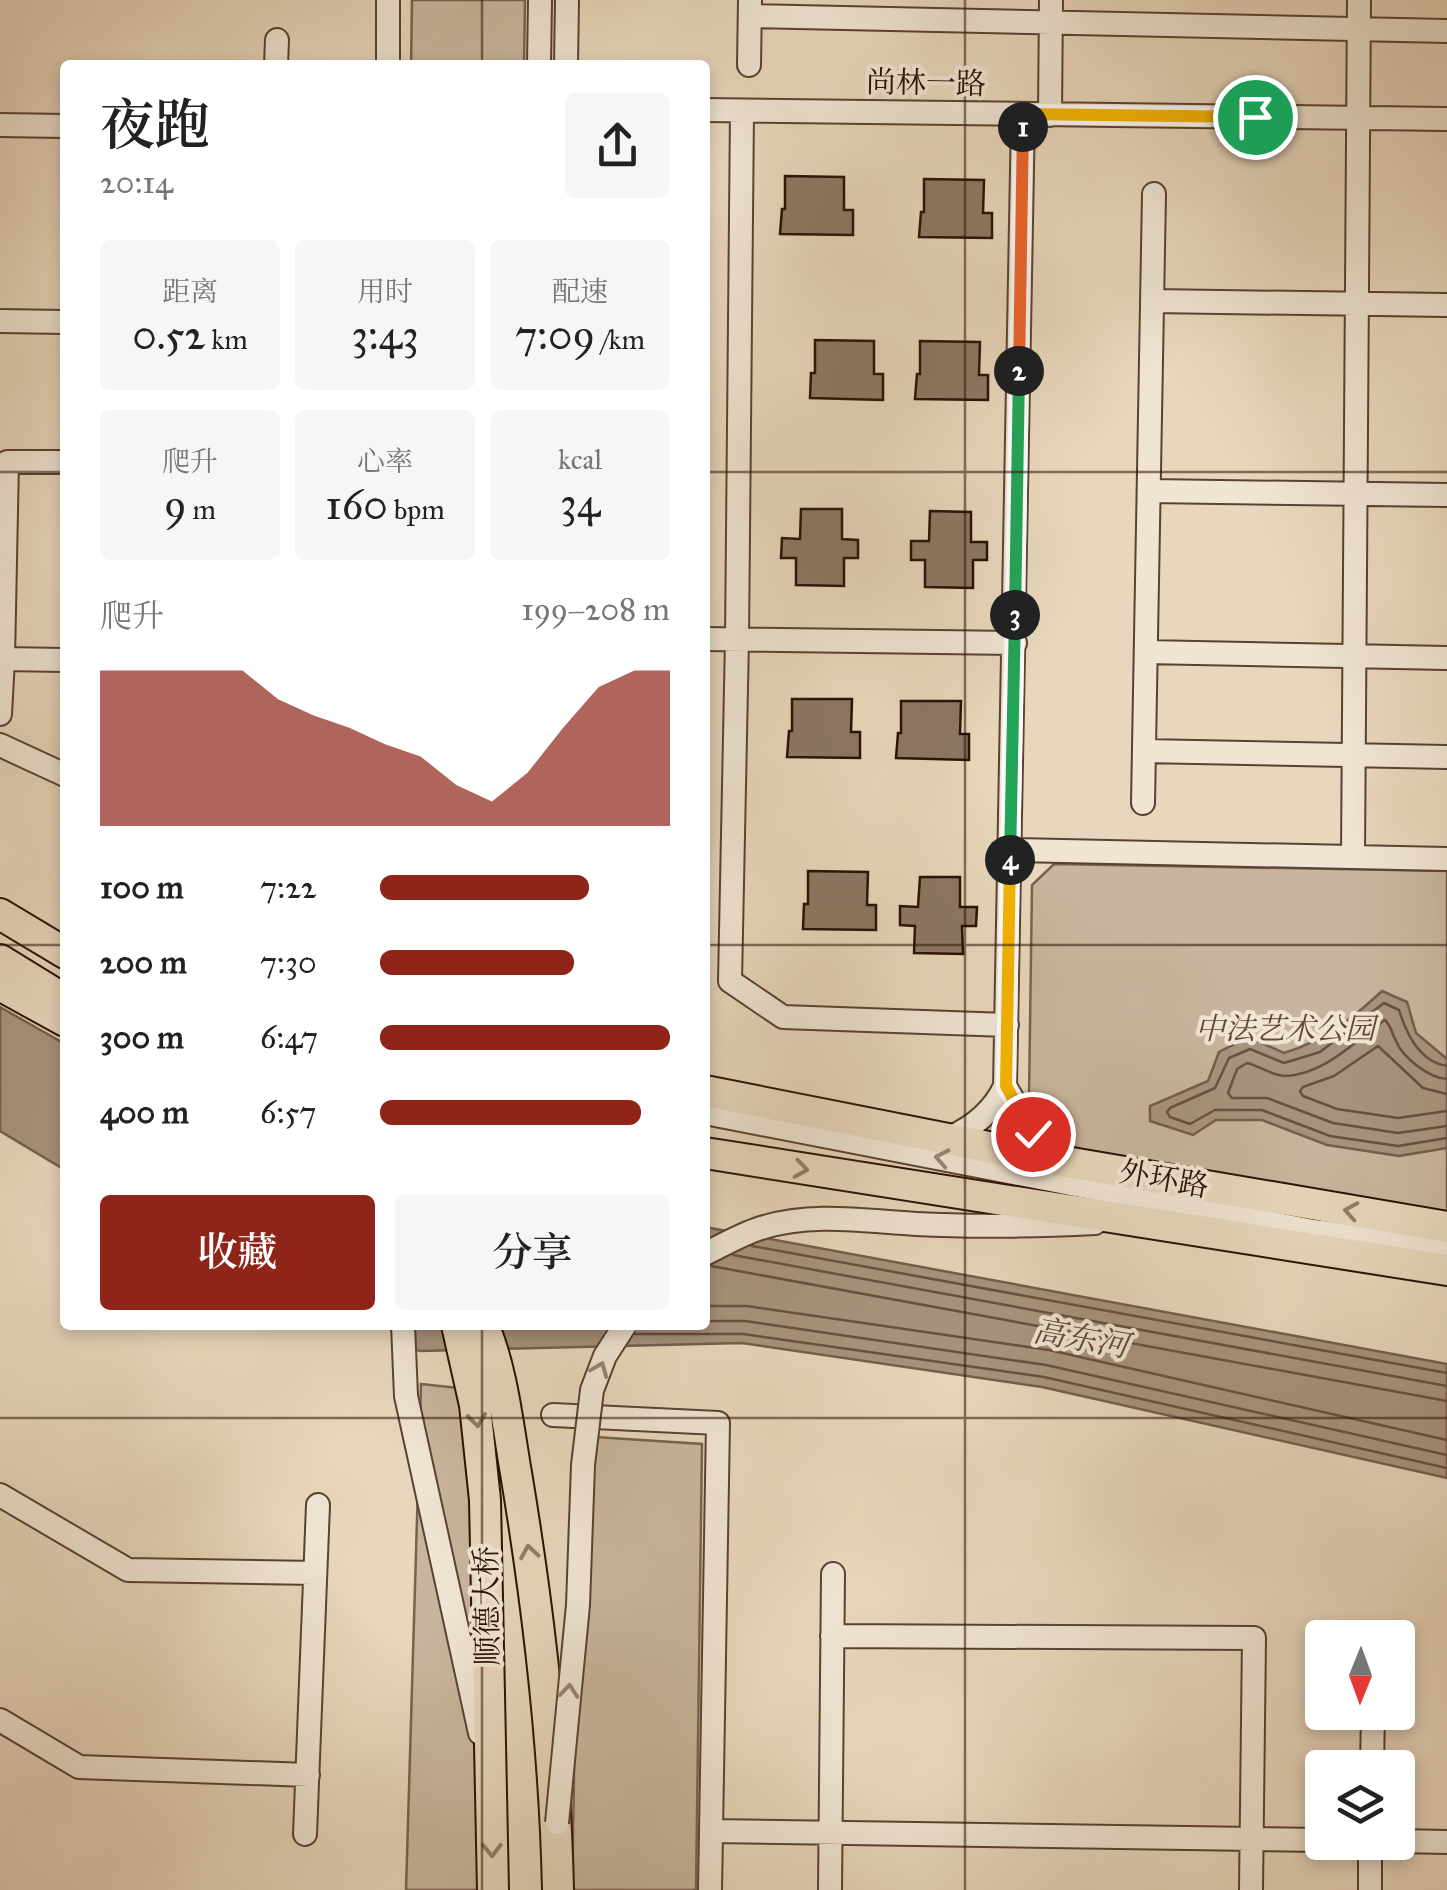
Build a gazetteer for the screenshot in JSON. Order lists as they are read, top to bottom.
{
  "streets": {
    "main road": ["外环路", "顺德大桥"],
    "street": ["尚林一路"]
  },
  "water": ["高东河"],
  "parks": ["中法艺术公园"],
  "north": "bottom",
  "page": {
    "heading": ["夜跑", "20:14"],
    "pins": [
      "1",
      "2",
      "3",
      "4"
    ],
    "stats": [
      ["距离", "0.52 km"],
      ["用时", "3:43"],
      ["配速", "7:09 /km"],
      ["爬升", "9 m"],
      ["心率", "160 bpm"],
      ["kcal", "34"]
    ],
    "chart": ["爬升", "199–208 m"],
    "list": [
      {
        "name": "100 m",
        "note": "7:22"
      },
      {
        "name": "200 m",
        "note": "7:30"
      },
      {
        "name": "300 m",
        "note": "6:47"
      },
      {
        "name": "400 m",
        "note": "6:57"
      }
    ],
    "buttons": ["收藏", "分享"]
  }
}
